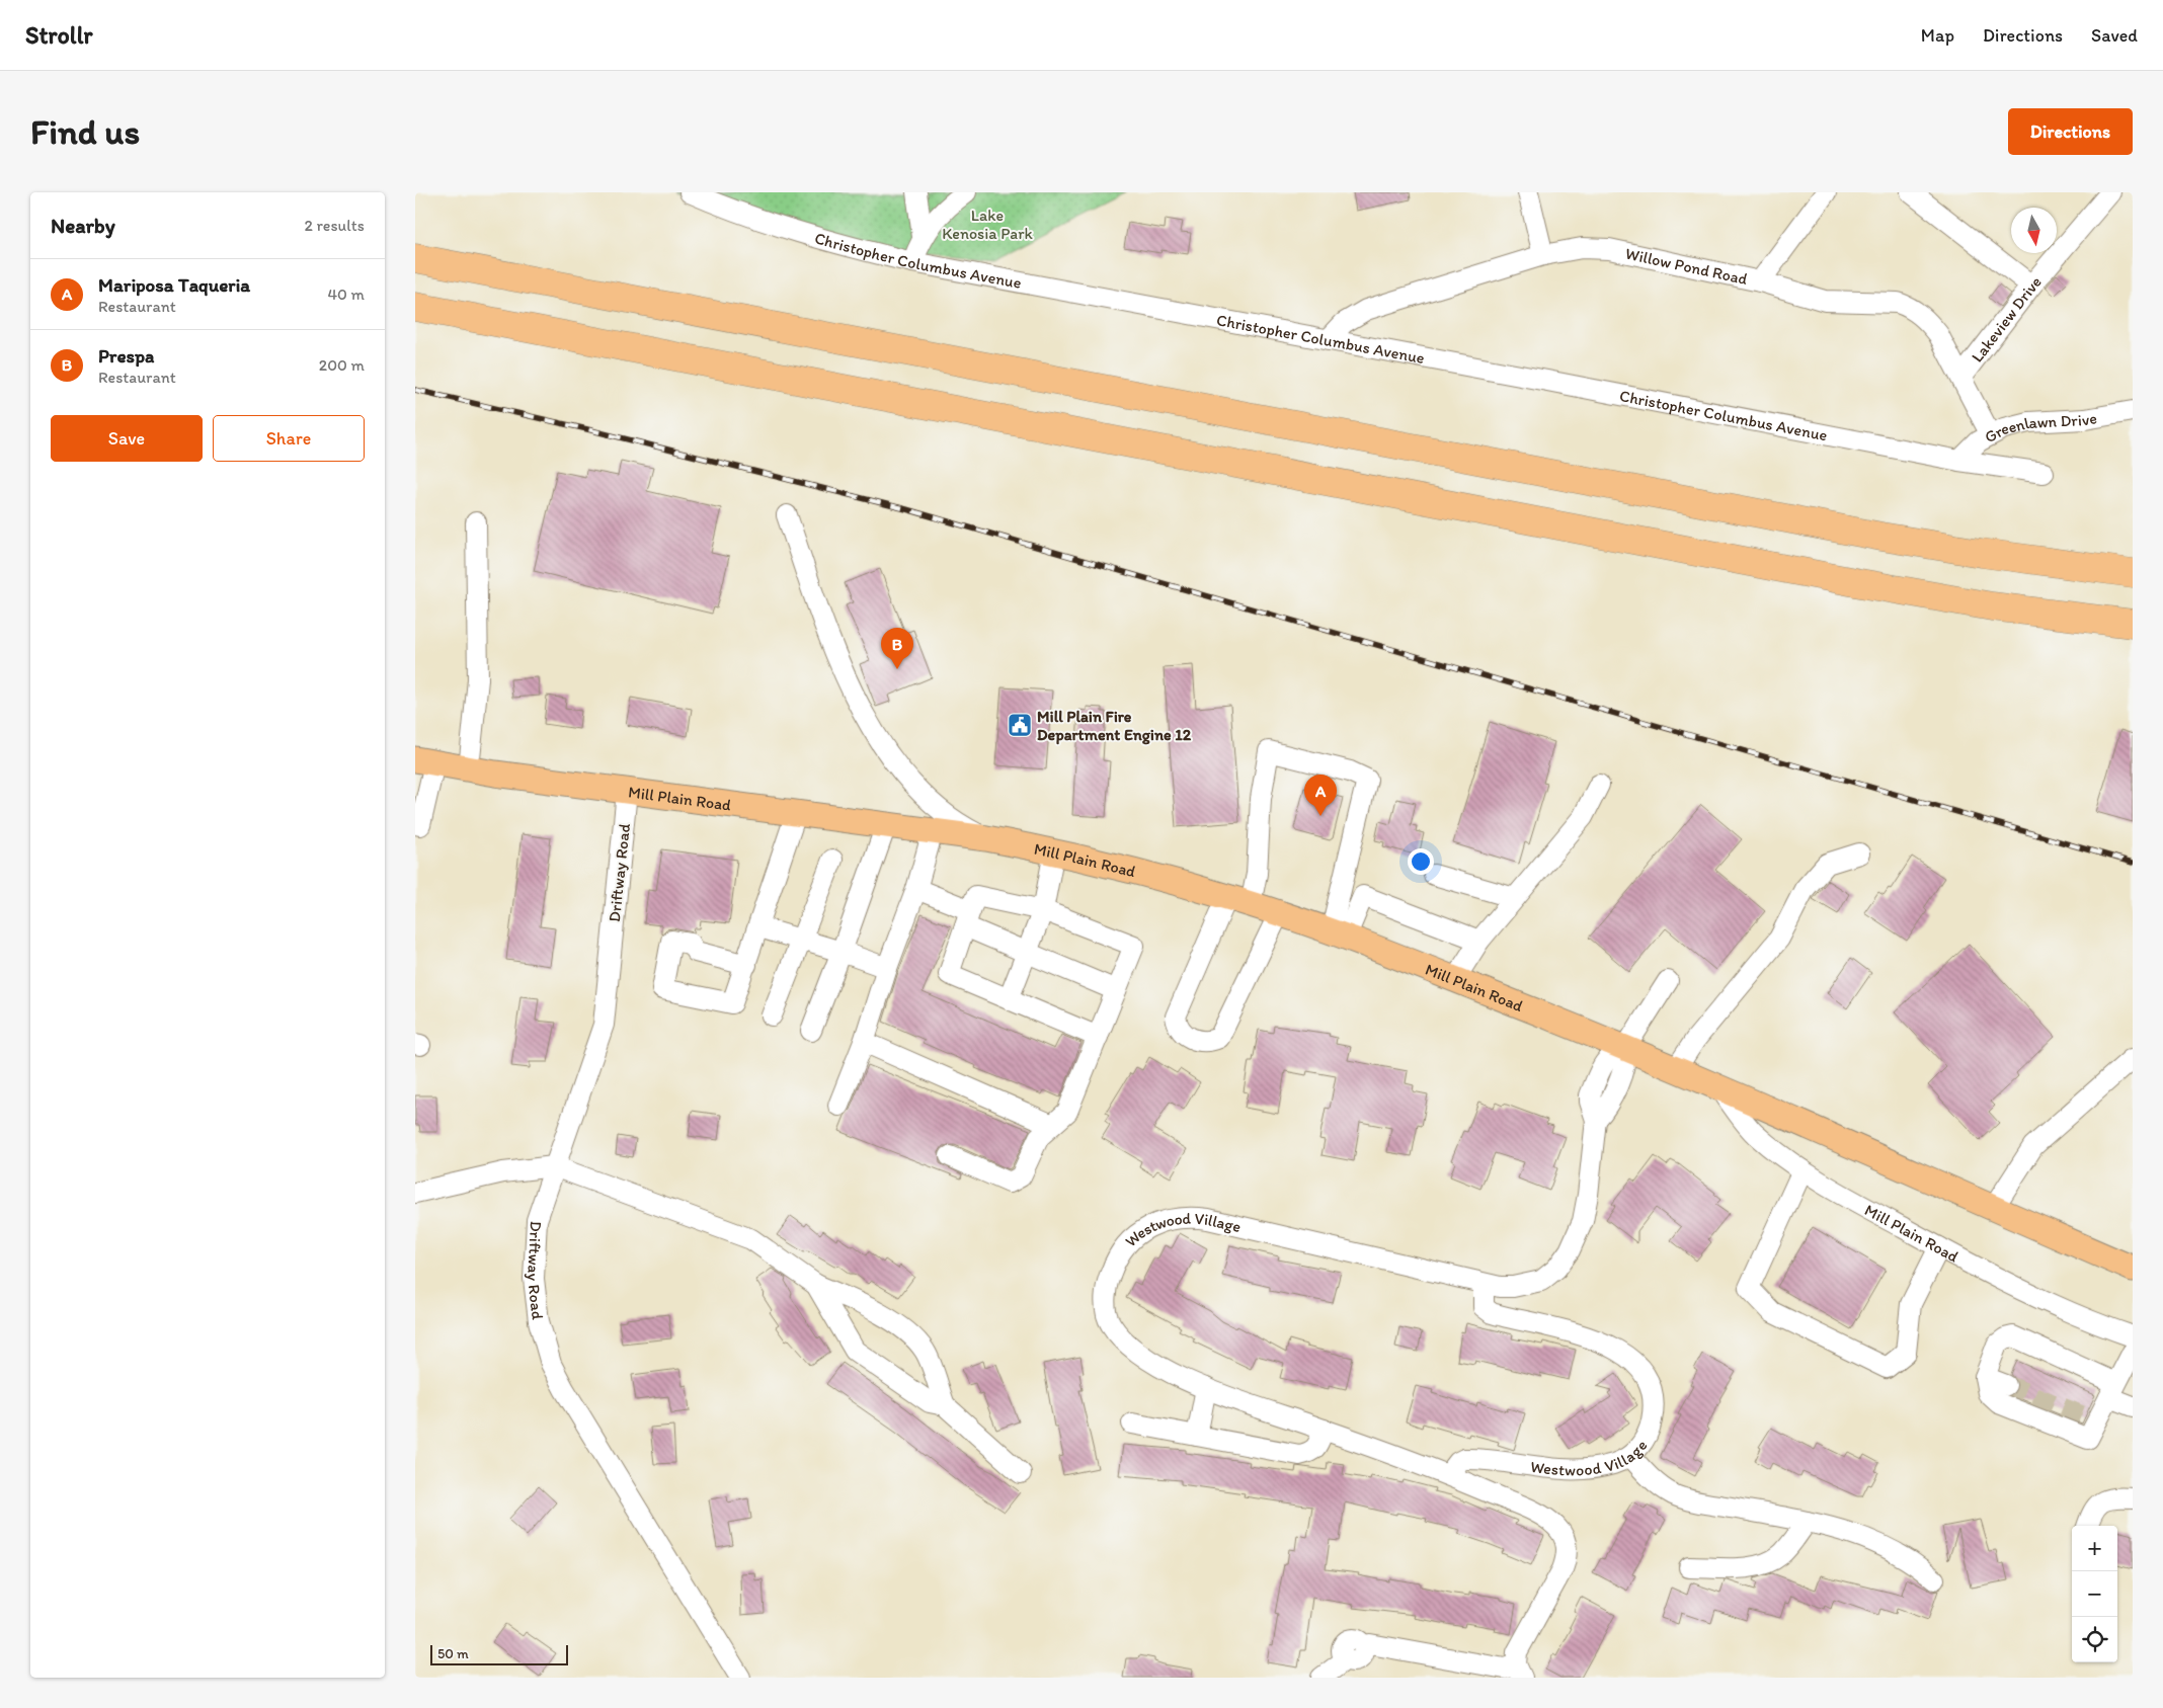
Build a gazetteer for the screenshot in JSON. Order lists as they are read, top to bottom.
{
  "streets": {
    "main road": ["Mill Plain Road"],
    "street": [
      "Christopher Columbus Avenue",
      "Willow Pond Road",
      "Lakeview Drive",
      "Greenlawn Drive",
      "Driftway Road",
      "Westwood Village"
    ]
  },
  "crossings": [
    ["Christopher Columbus Avenue", "Willow Pond Road"],
    ["Christopher Columbus Avenue", "Greenlawn Drive"],
    ["Willow Pond Road", "Lakeview Drive"],
    ["Willow Pond Road", "Greenlawn Drive"],
    ["Mill Plain Road", "Driftway Road"],
    ["Mill Plain Road", "Westwood Village"]
  ],
  "parks": ["Lake Kenosia Park"],
  "places": {
    "public building": ["Mill Plain Fire Department Engine 12"]
  },
  "scale_bar": "50 m",
  "north": "bottom",
  "page": {
    "header": "Strollr",
    "nav": ["Map", "Directions", "Saved"],
    "buttons": [
      "Directions",
      ["Save", "Share"]
    ],
    "title": "Find us",
    "heading": ["Nearby", "2 results"],
    "list": [
      {
        "mark": "A",
        "name": "Mariposa Taqueria",
        "note": "Restaurant",
        "value": "40 m"
      },
      {
        "mark": "B",
        "name": "Prespa",
        "note": "Restaurant",
        "value": "200 m"
      }
    ],
    "pins": ["B", "A"],
    "map_buttons": ["+", "−"],
    "scale": "50 m"
  }
}
